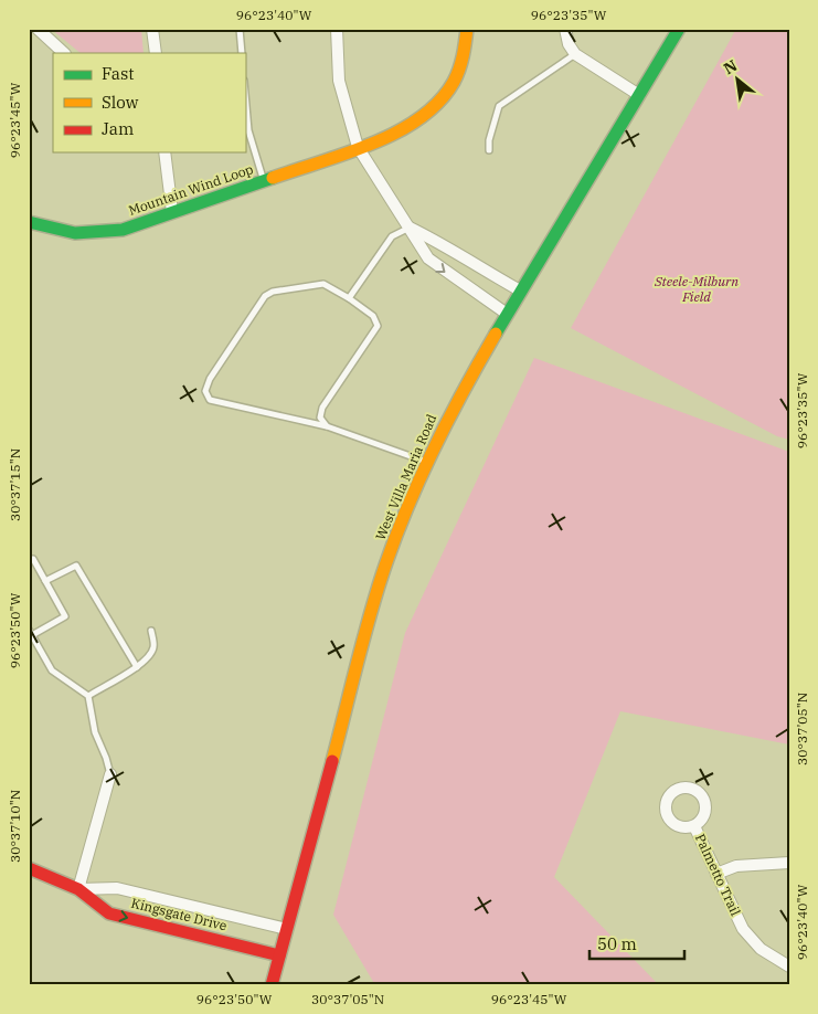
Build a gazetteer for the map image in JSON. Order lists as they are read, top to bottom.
{
  "streets": {
    "main road": ["Mountain Wind Loop", "West Villa Maria Road", "Kingsgate Drive"],
    "street": ["Palmetto Trail"]
  },
  "crossings": [
    ["West Villa Maria Road", "Kingsgate Drive"]
  ],
  "parks": ["Steele-Milburn Field"],
  "legend": ["Fast", "Slow", "Jam"],
  "scale_bar": "50 m",
  "north": "top left",
  "coordinates": [
    "96°23'40\"W",
    "96°23'35\"W",
    "96°23'45\"W",
    "30°37'15\"N",
    "96°23'50\"W",
    "30°37'05\"N",
    "30°37'10\"N"
  ]
}
